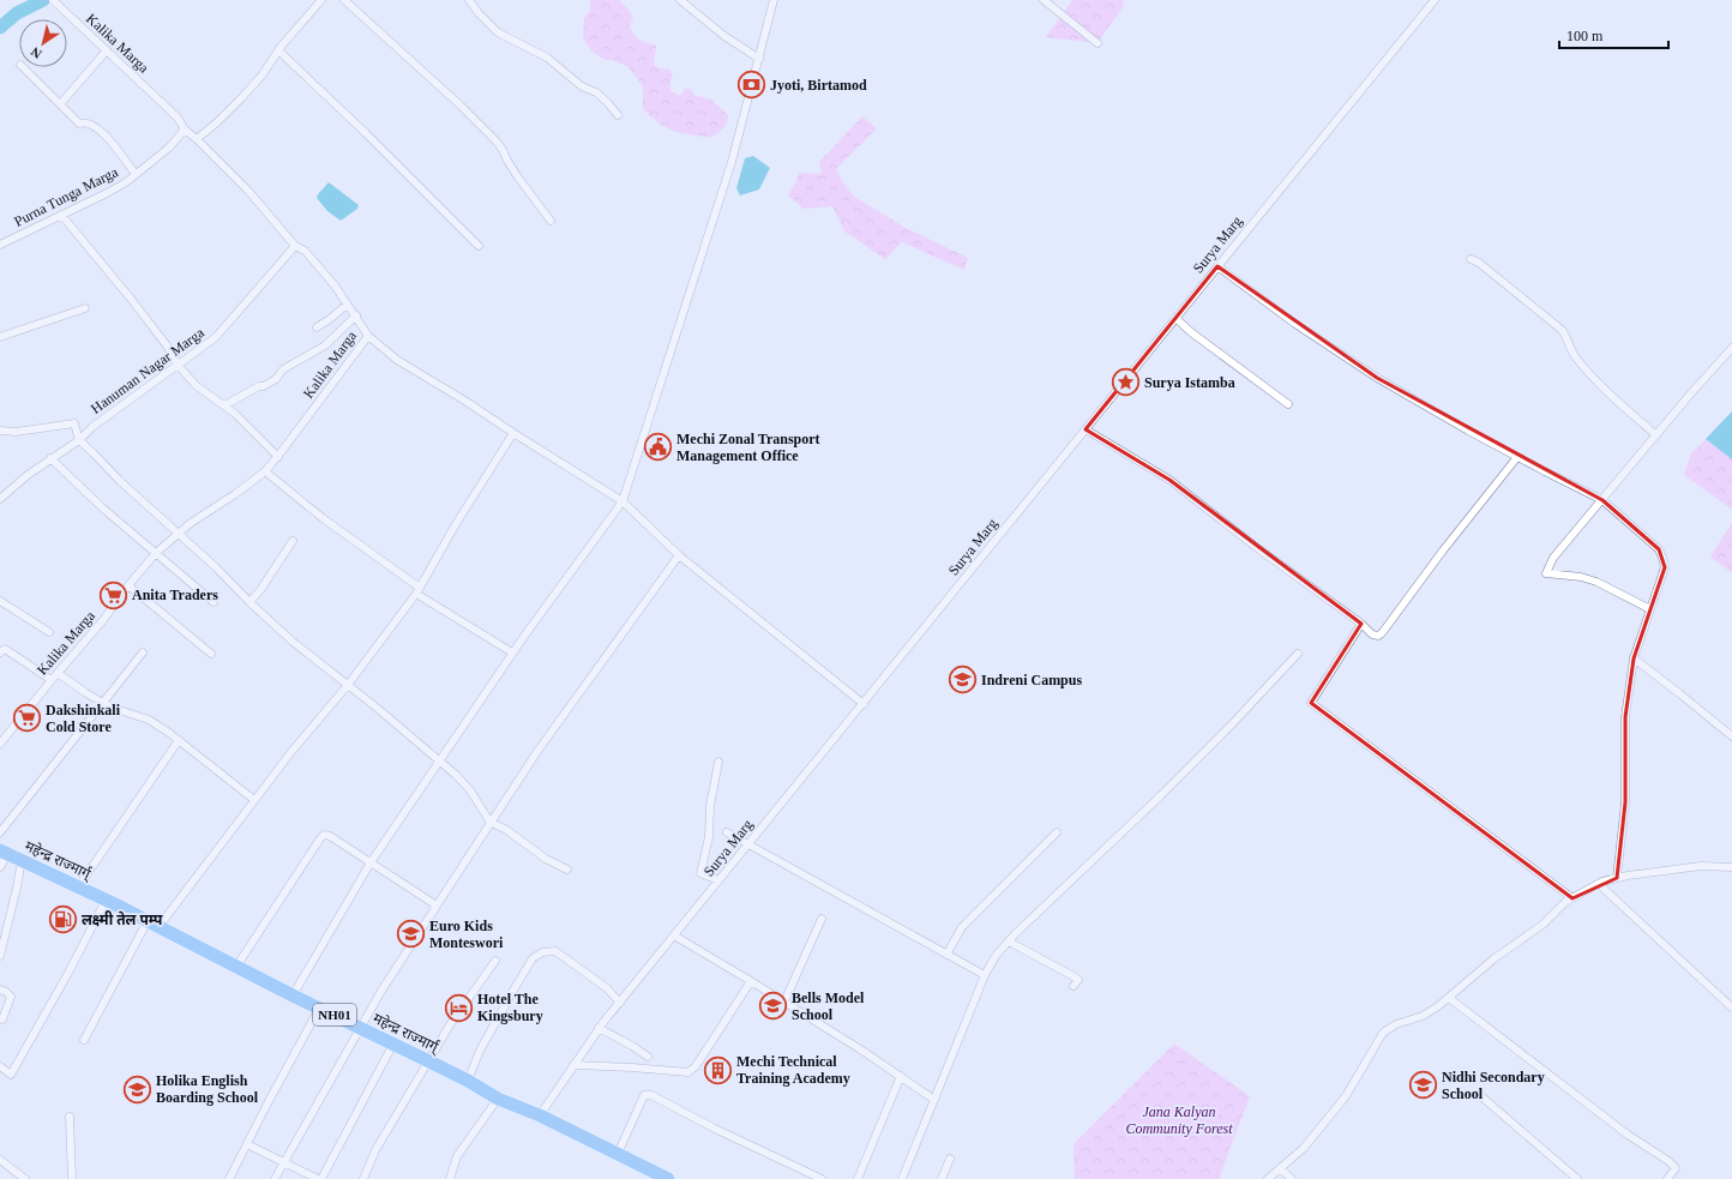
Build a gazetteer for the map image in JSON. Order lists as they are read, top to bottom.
{
  "streets": {
    "highway": ["महेन्द्र राज्मार्ग्", "NH01"],
    "street": [
      "Kalika Marga",
      "Purna Tunga Marga",
      "Surya Marg",
      "Hanuman Nagar Marga"
    ]
  },
  "crossings": [
    ["Kalika Marga", "Purna Tunga Marga"],
    ["Kalika Marga", "Hanuman Nagar Marga"],
    ["Surya Marg", "महेन्द्र राज्मार्ग्"]
  ],
  "parks": ["Jana Kalyan Community Forest"],
  "places": {
    "bank": ["Jyoti, Birtamod"],
    "place": ["Surya Istamba"],
    "public building": ["Mechi Zonal Transport Management Office"],
    "supermarket": ["Anita Traders", "Dakshinkali Cold Store"],
    "school or university": [
      "Indreni Campus",
      "Euro Kids Monteswori",
      "Bells Model School",
      "Nidhi Secondary School",
      "Holika English Boarding School"
    ],
    "fuel station": ["लक्ष्मी तेल पम्प"],
    "hotel": ["Hotel The Kingsbury"],
    "building": ["Mechi Technical Training Academy"]
  },
  "scale_bar": "100 m",
  "north": "bottom left"
}
